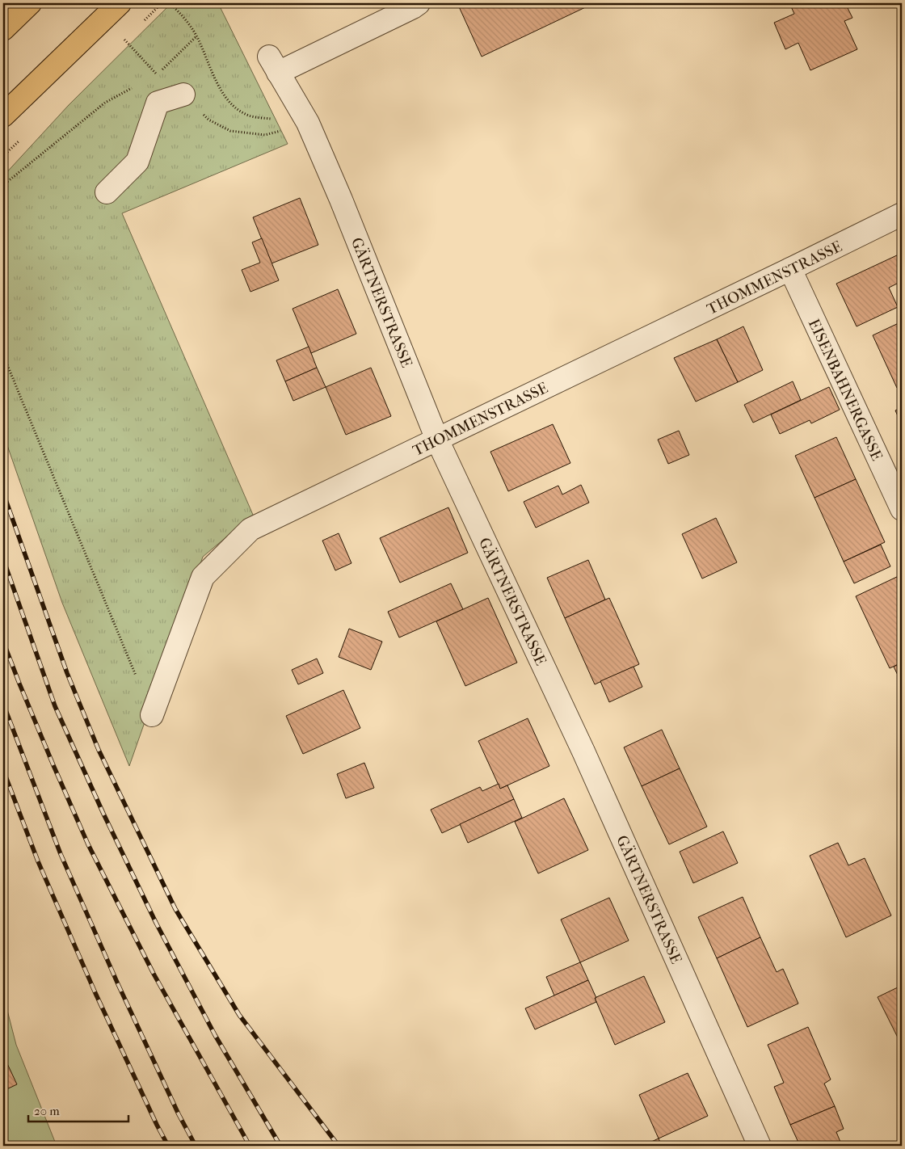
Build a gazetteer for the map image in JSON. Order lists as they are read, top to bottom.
{
  "streets": {
    "street": ["THOMMENSTRASSE", "GÄRTNERSTRASSE", "EISENBAHNERGASSE"]
  },
  "crossings": [
    ["THOMMENSTRASSE", "GÄRTNERSTRASSE"],
    ["THOMMENSTRASSE", "EISENBAHNERGASSE"]
  ],
  "scale_bar": "20 m"
}
